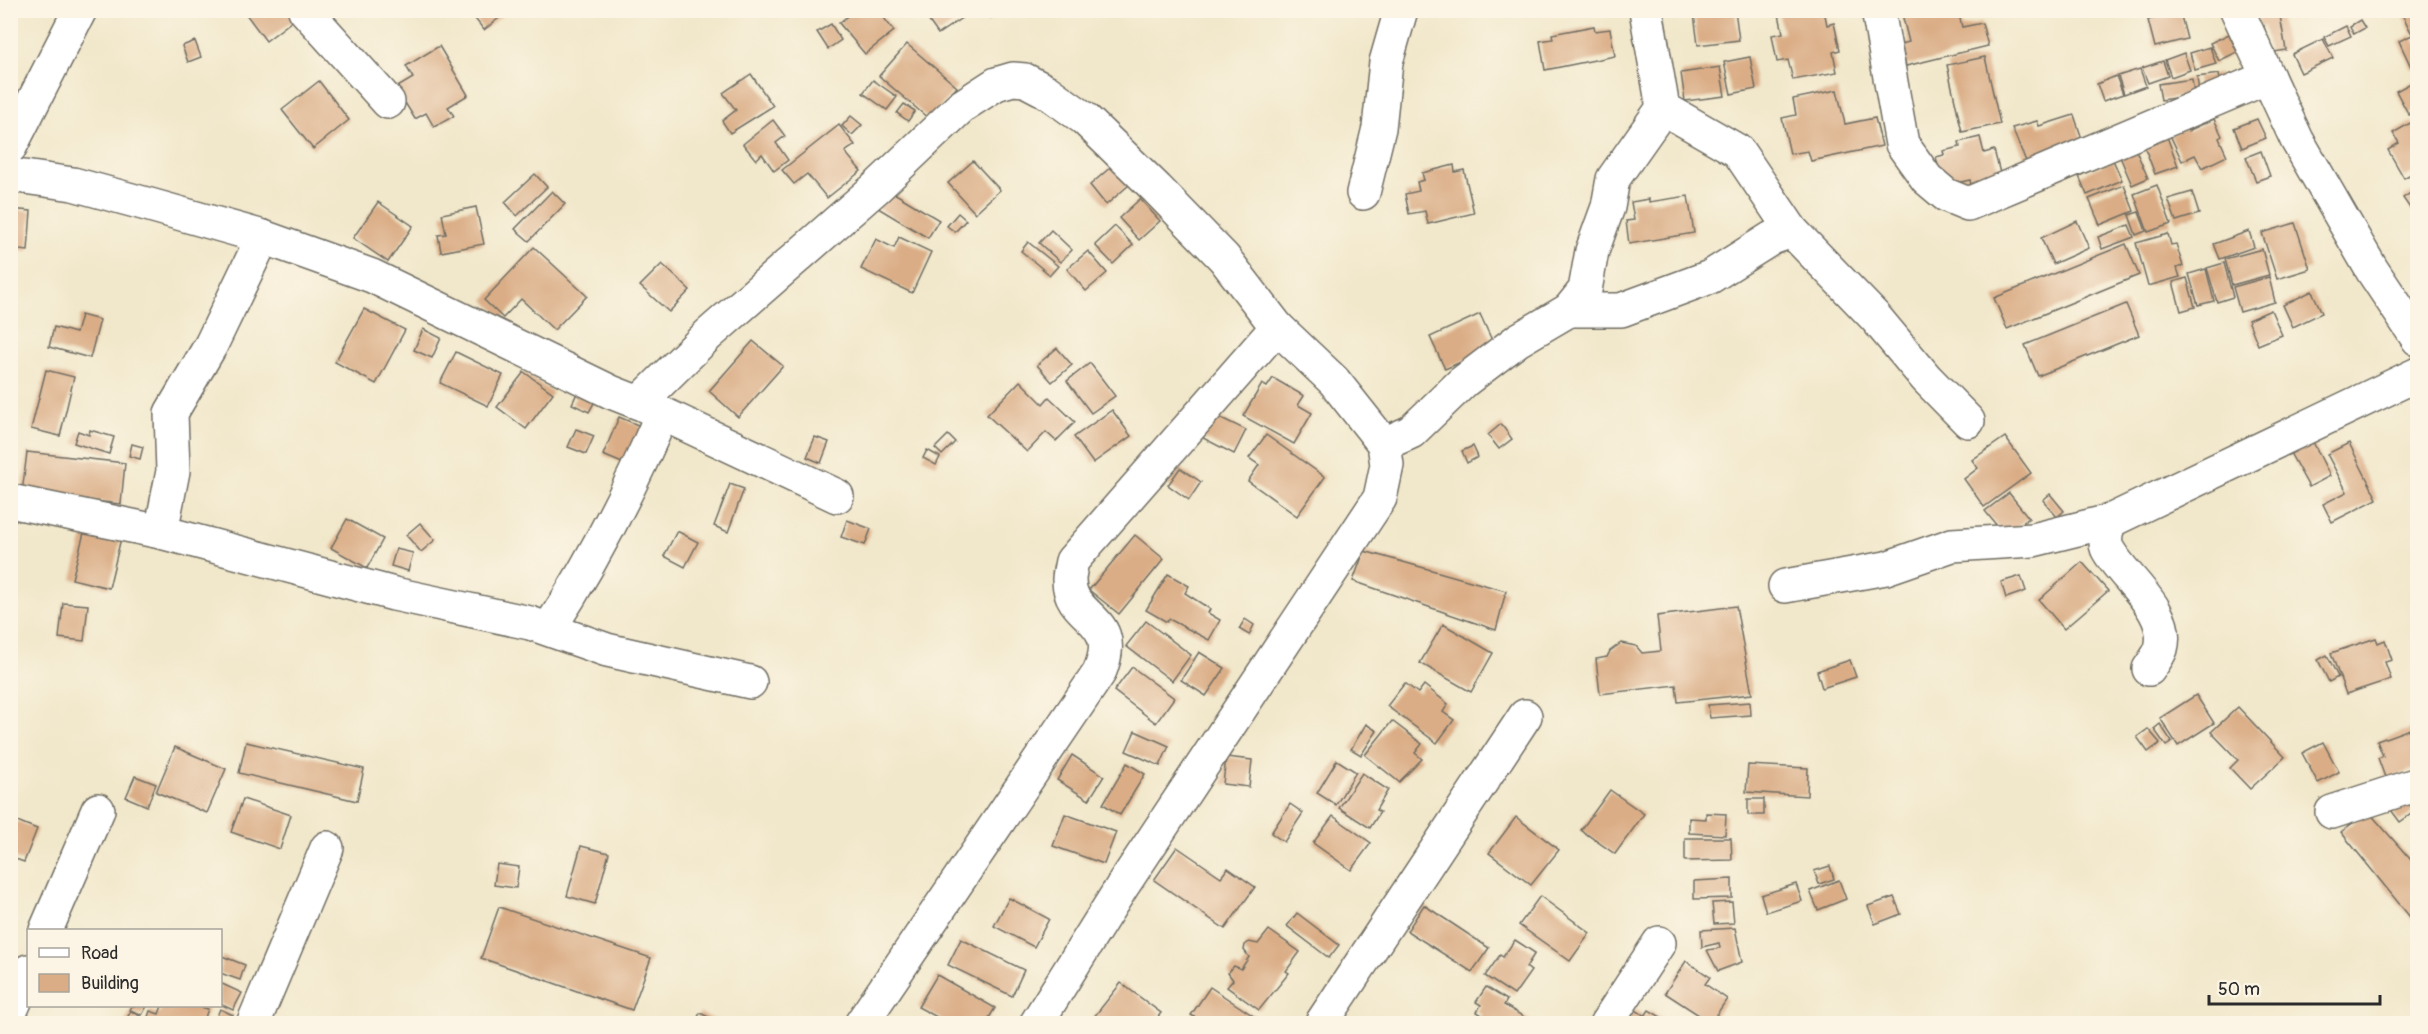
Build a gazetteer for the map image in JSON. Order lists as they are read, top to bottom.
{
  "legend": ["Road", "Building"],
  "scale_bar": "50 m"
}
